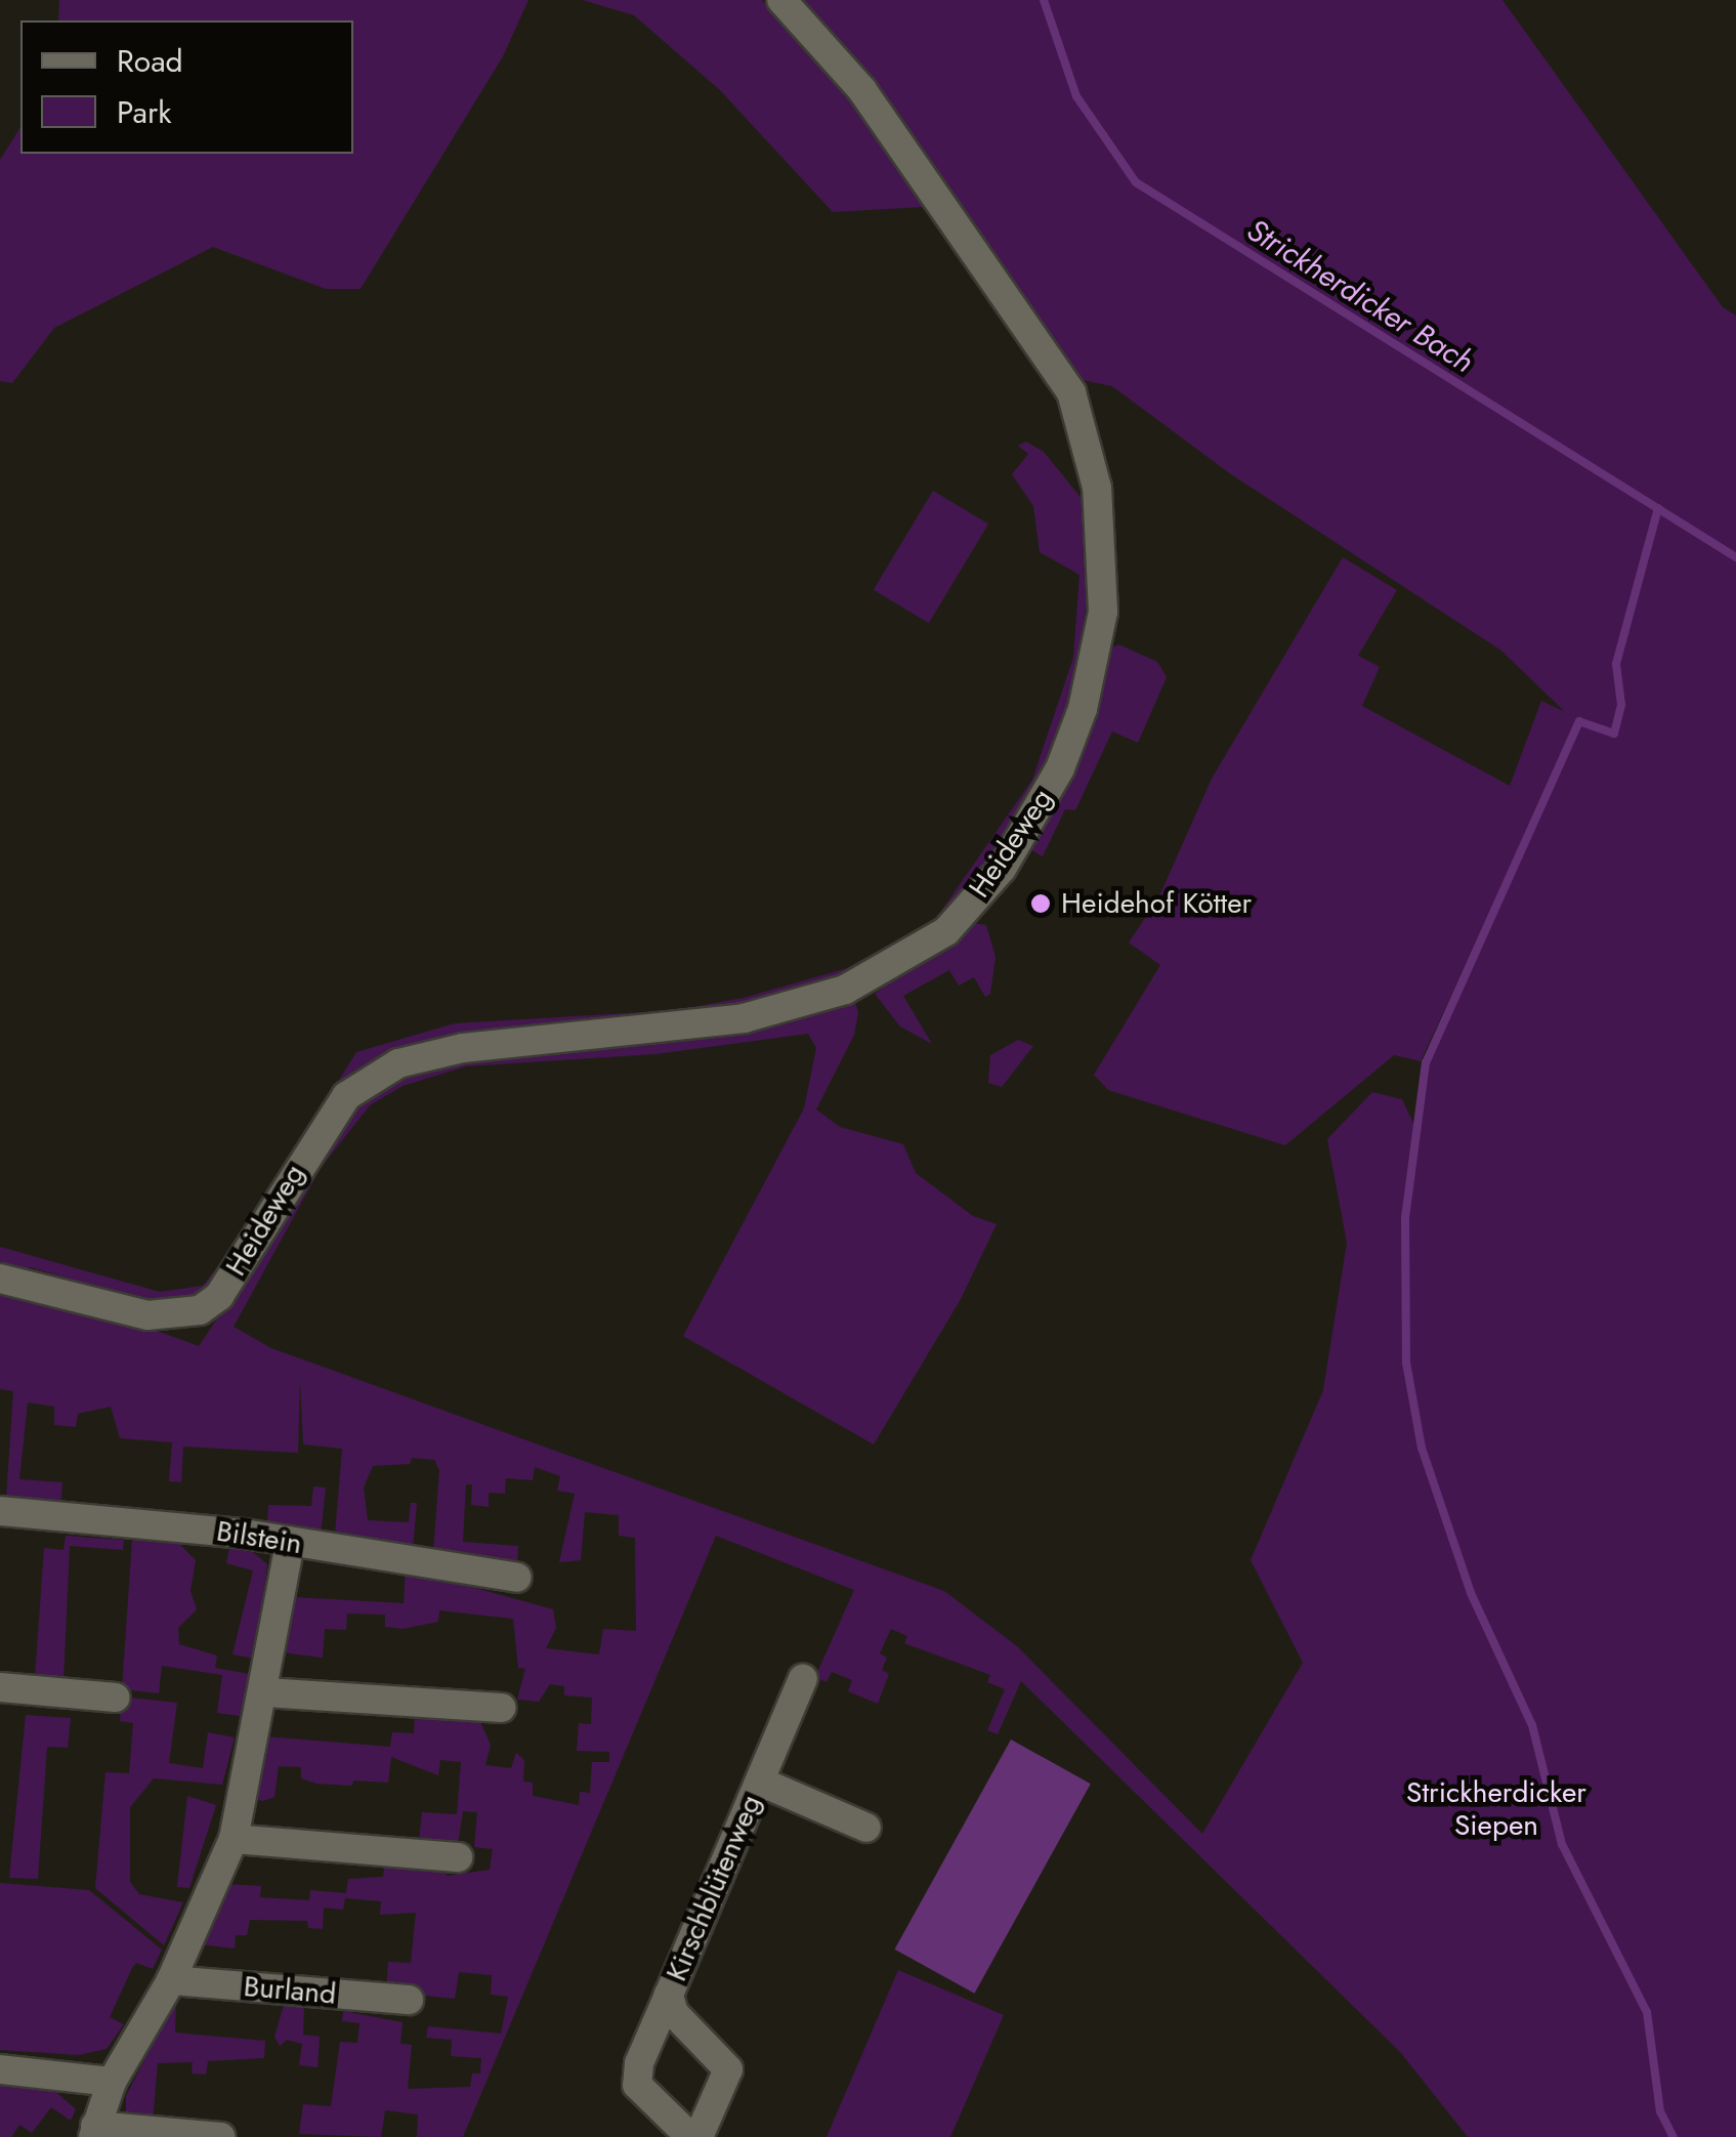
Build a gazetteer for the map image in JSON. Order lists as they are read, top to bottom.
{
  "streets": {
    "street": [
      "Heideweg",
      "Bilstein",
      "Kirschblütenweg",
      "Burland"
    ]
  },
  "water": ["Strickherdicker Bach"],
  "parks": ["Strickherdicker Siepen"],
  "places": ["Heidehof Kötter"],
  "legend": ["Road", "Park"]
}
